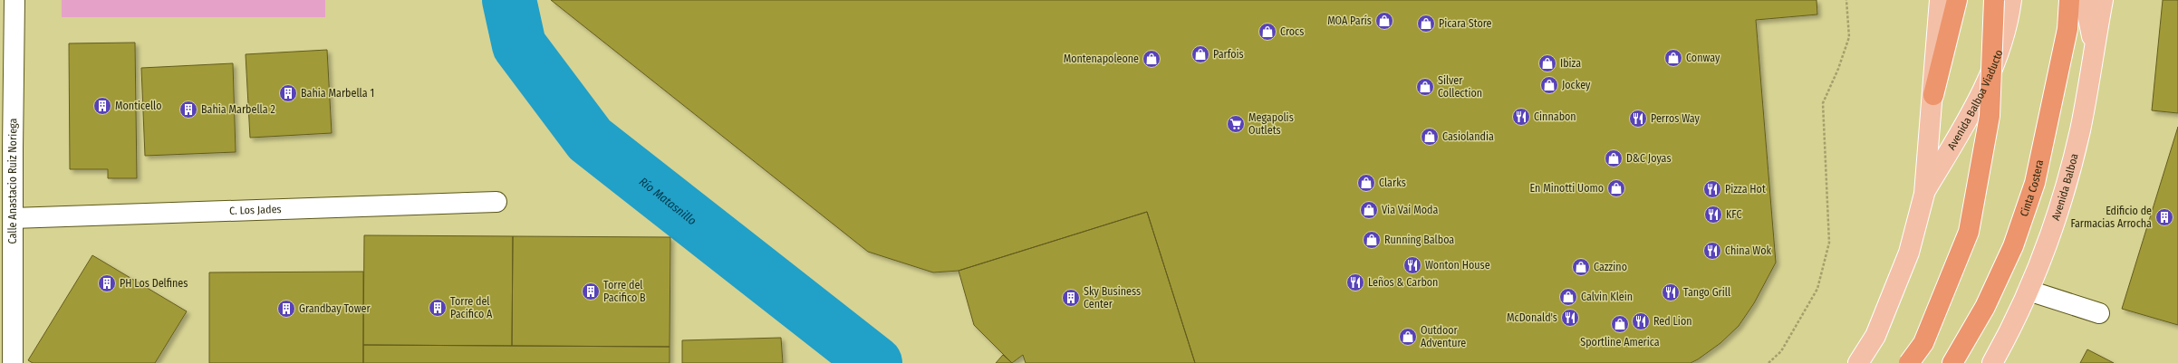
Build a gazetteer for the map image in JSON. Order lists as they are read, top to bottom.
{
  "streets": {
    "highway": ["Cinta Costera"],
    "main road": ["Avenida Balboa Viaducto", "Avenida Balboa"],
    "street": ["Calle Anastacio Ruiz Noriega", "C. Los Jades"]
  },
  "crossings": [
    ["Calle Anastacio Ruiz Noriega", "C. Los Jades"]
  ],
  "water": ["Río Matasnillo"],
  "places": {
    "shop": [
      "MOA París",
      "Picara Store",
      "Crocs",
      "Parfois",
      "Conway",
      "Montenapoleone",
      "Ibiza",
      "Jockey",
      "Silver Collection",
      "Casiolandia",
      "D&C Joyas",
      "Clarks",
      "En Minotti Uomo",
      "Via Vai Moda",
      "Running Balboa",
      "Cazzino",
      "Calvin Klein",
      "Sportline America",
      "Outdoor Adventure"
    ],
    "building": [
      "Bahia Marbella 1",
      "Monticello",
      "Bahia Marbella 2",
      "Edificio de Farmacias Arrocha",
      "PH Los Delfines",
      "Torre del Pacifico B",
      "Sky Business Center",
      "Torre del Pacifico A",
      "Grandbay Tower"
    ],
    "restaurant": [
      "Cinnabon",
      "Perros Way",
      "Pizza Hot",
      "KFC",
      "China Wok",
      "Wonton House",
      "Leños & Carbon",
      "Tango Grill",
      "McDonald's",
      "Red Lion"
    ],
    "supermarket": ["Megapolis Outlets"]
  }
}
